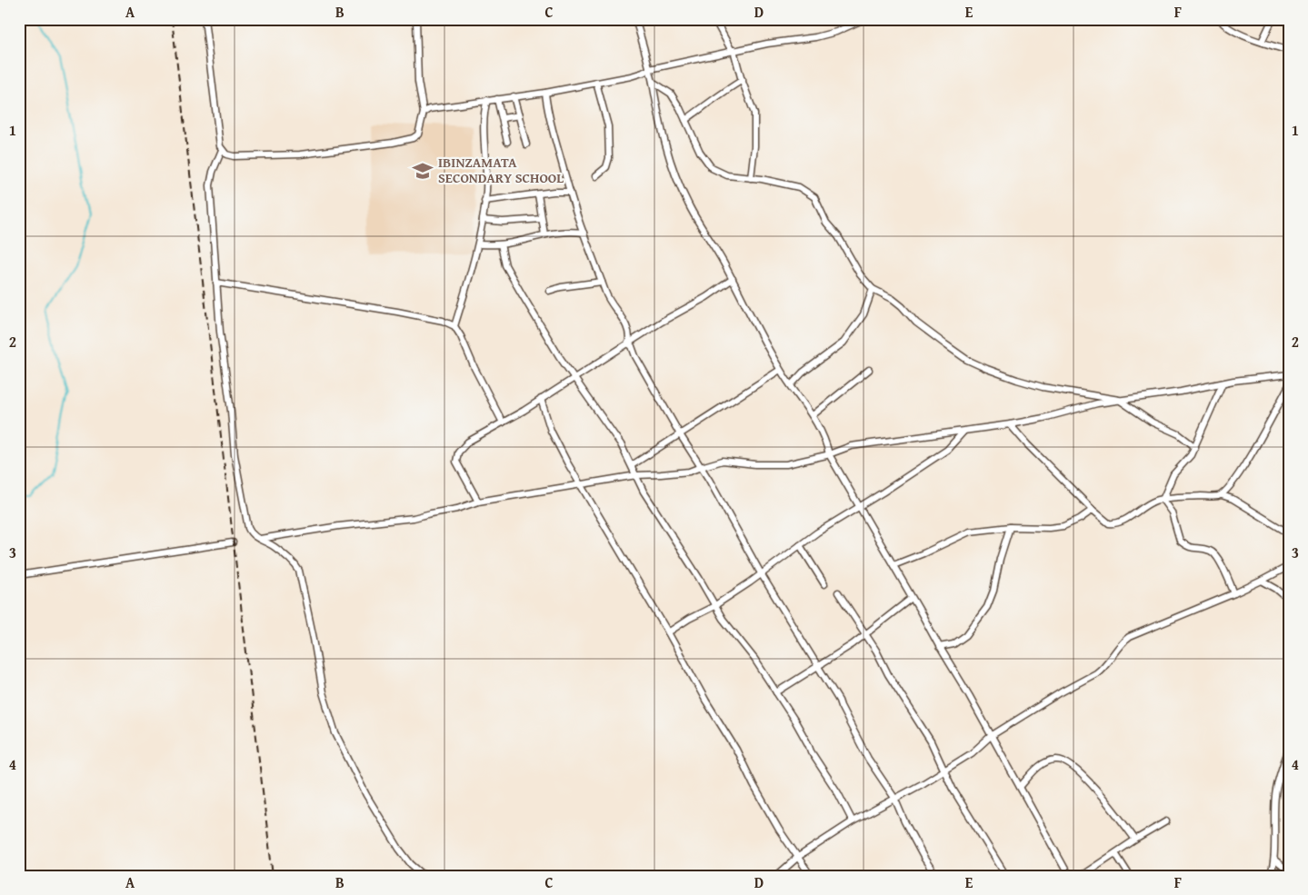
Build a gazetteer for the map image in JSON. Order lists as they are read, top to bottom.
{
  "places": {
    "school or university": ["IBINZAMATA SECONDARY SCHOOL"]
  },
  "grid": {
    "columns": [
      "A",
      "B",
      "C",
      "D",
      "E",
      "F"
    ],
    "rows": [
      "1",
      "2",
      "3",
      "4"
    ]
  }
}
